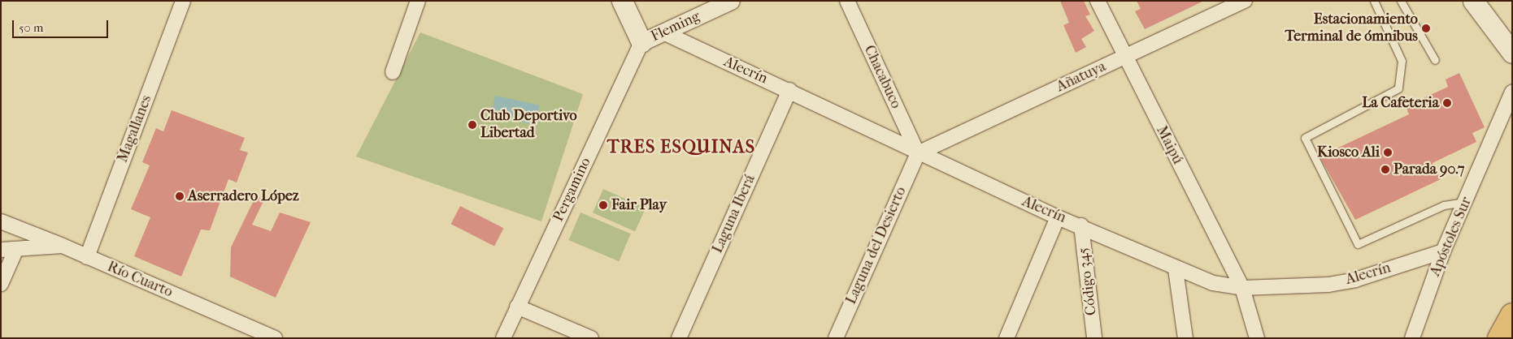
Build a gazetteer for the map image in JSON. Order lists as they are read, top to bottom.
{
  "streets": {
    "street": [
      "Fleming",
      "Alecrín",
      "Chacabuco",
      "Añatuya",
      "Magallanes",
      "Maipú",
      "Pergamino",
      "Laguna Iberá",
      "Apóstoles Sur",
      "Laguna del Desierto",
      "Río Cuarto",
      "Código 345"
    ]
  },
  "crossings": [
    ["Fleming", "Alecrín"],
    ["Fleming", "Pergamino"],
    ["Alecrín", "Chacabuco"],
    ["Alecrín", "Añatuya"],
    ["Alecrín", "Maipú"],
    ["Alecrín", "Laguna Iberá"],
    ["Alecrín", "Apóstoles Sur"],
    ["Alecrín", "Laguna del Desierto"],
    ["Alecrín", "Código 345"],
    ["Chacabuco", "Añatuya"],
    ["Chacabuco", "Laguna del Desierto"],
    ["Añatuya", "Maipú"],
    ["Añatuya", "Laguna del Desierto"],
    ["Magallanes", "Río Cuarto"]
  ],
  "districts": ["TRES ESQUINAS"],
  "places": [
    "Estacionamiento Terminal de ómnibus",
    "La Cafeteria",
    "Club Deportivo Libertad",
    "Kiosco Ali",
    "Parada 90.7",
    "Aserradero López",
    "Fair Play"
  ],
  "scale_bar": "50 m"
}
